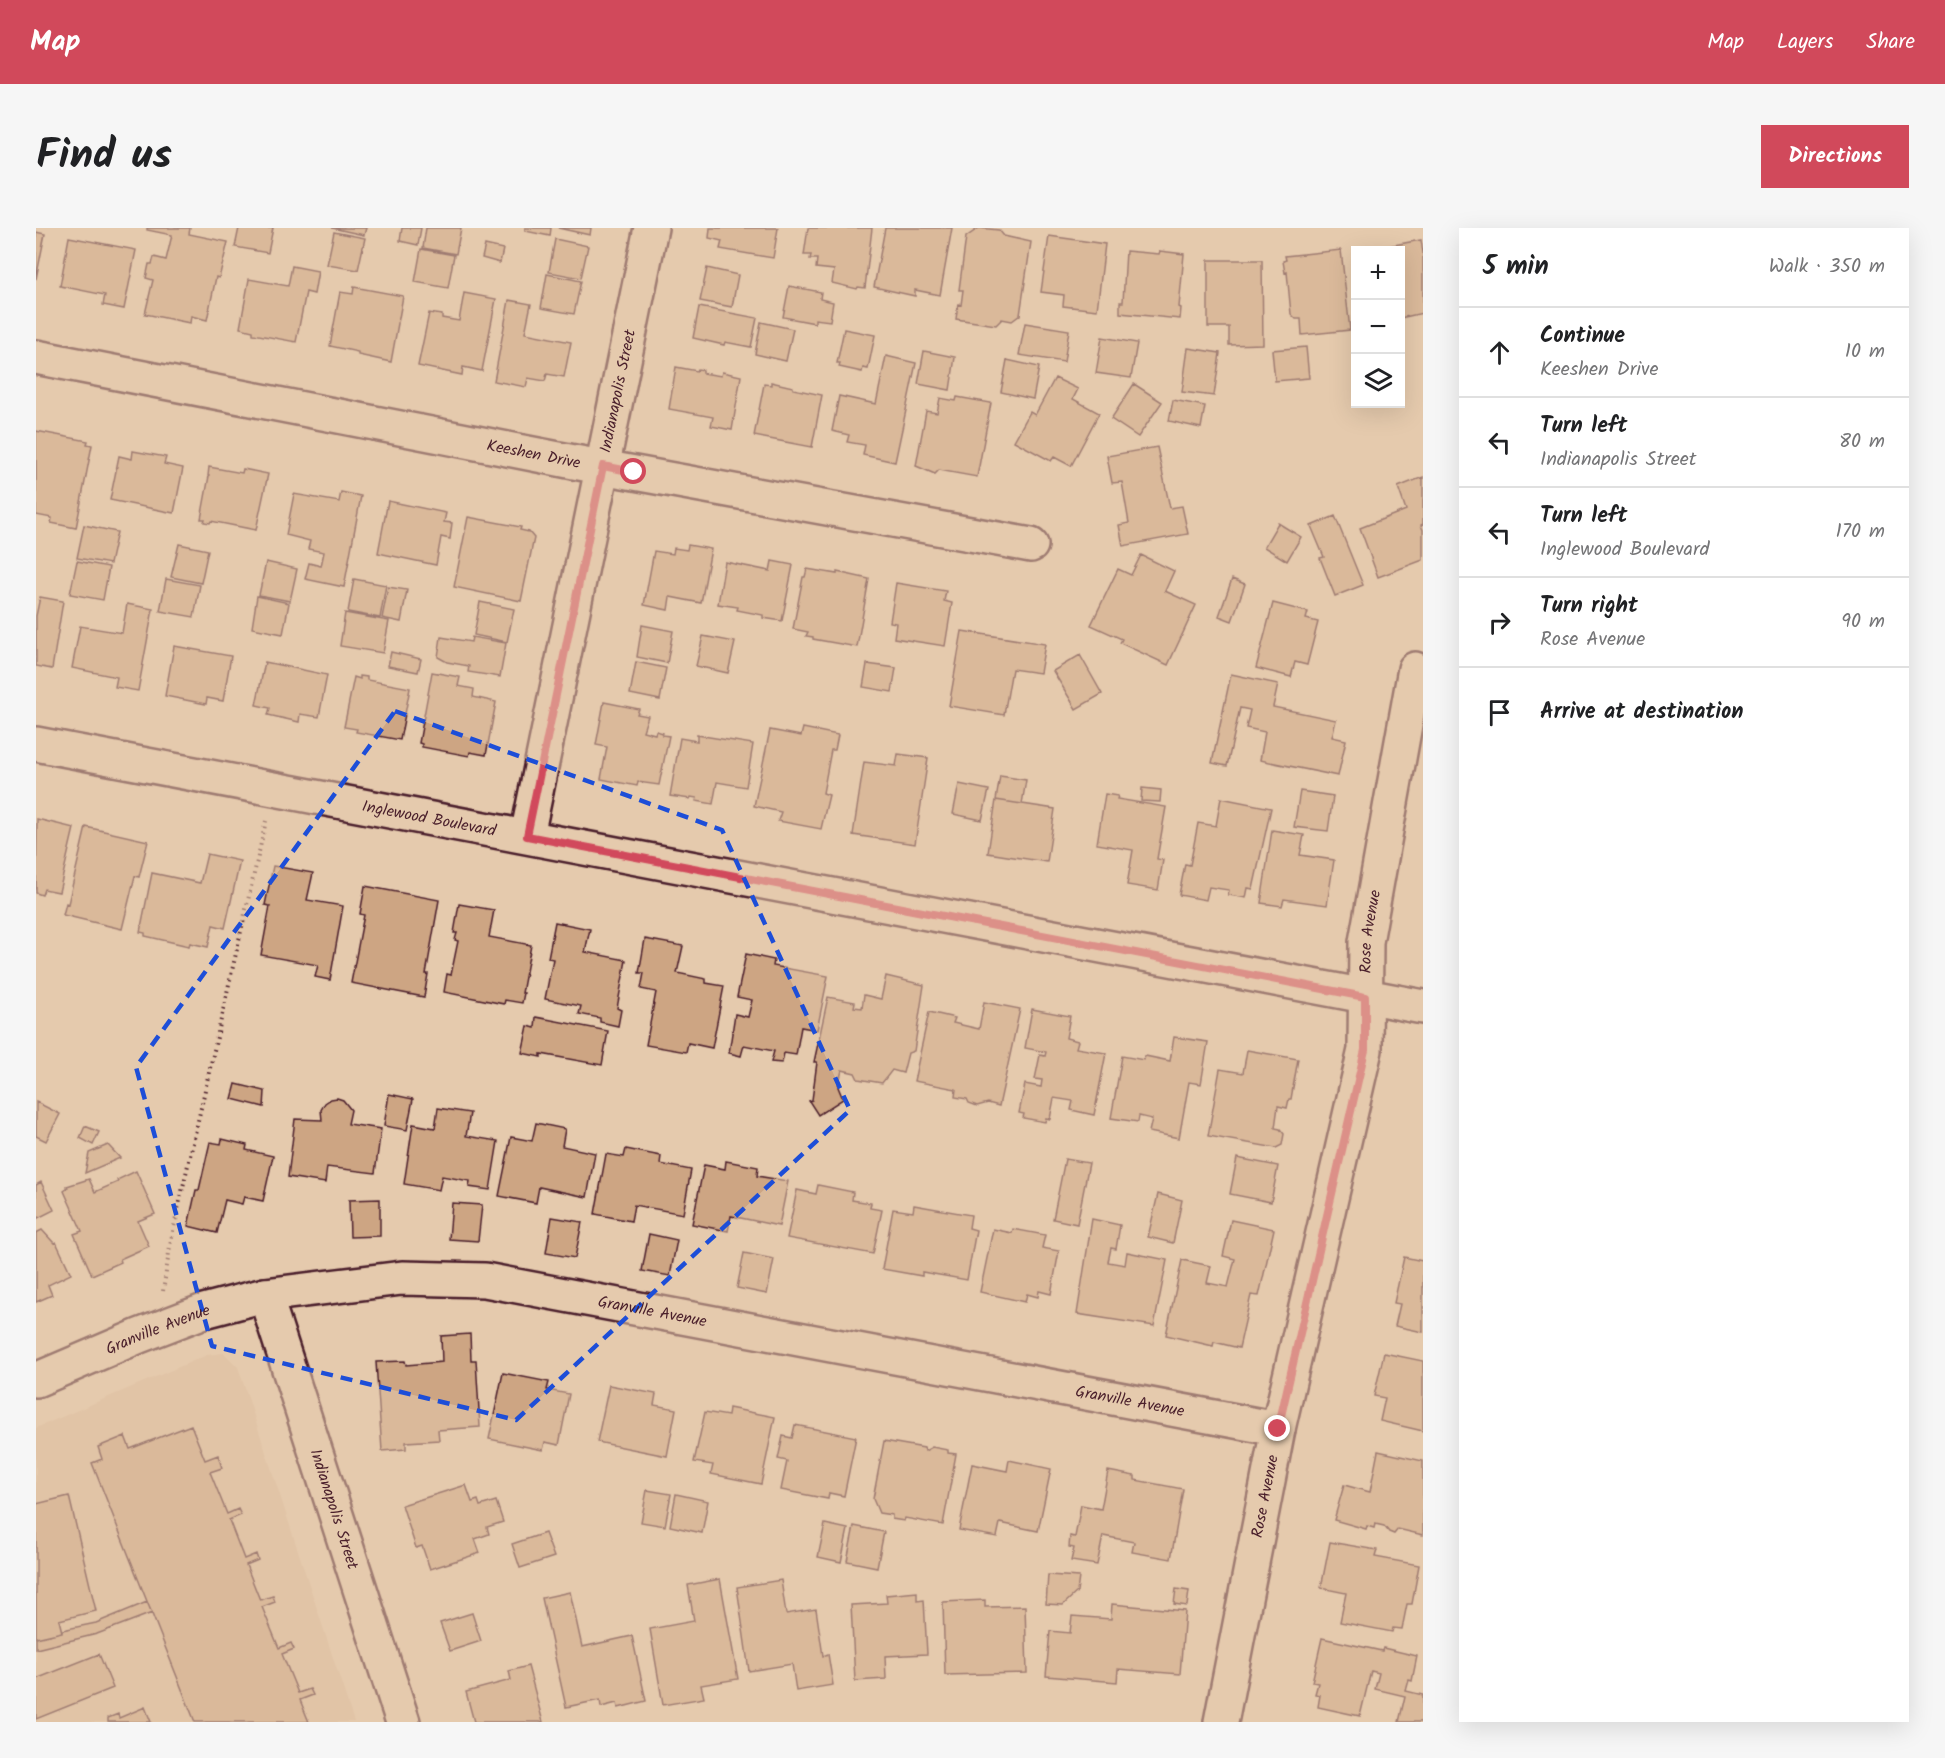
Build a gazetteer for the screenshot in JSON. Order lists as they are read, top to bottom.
{
  "streets": {
    "street": [
      "Indianapolis Street",
      "Keeshen Drive",
      "Inglewood Boulevard",
      "Rose Avenue",
      "Granville Avenue"
    ]
  },
  "crossings": [
    ["Indianapolis Street", "Keeshen Drive"],
    ["Indianapolis Street", "Inglewood Boulevard"],
    ["Indianapolis Street", "Granville Avenue"],
    ["Inglewood Boulevard", "Rose Avenue"],
    ["Rose Avenue", "Granville Avenue"]
  ],
  "page": {
    "header": "Map",
    "nav": ["Map", "Layers", "Share"],
    "title": "Find us",
    "buttons": "Directions",
    "heading": ["5 min", "Walk · 350 m"],
    "map_buttons": ["+", "−"],
    "list": [
      ["Continue", "Keeshen Drive", "10 m"],
      ["Turn left", "Indianapolis Street", "80 m"],
      ["Turn left", "Inglewood Boulevard", "170 m"],
      ["Turn right", "Rose Avenue", "90 m"],
      "Arrive at destination"
    ]
  }
}
